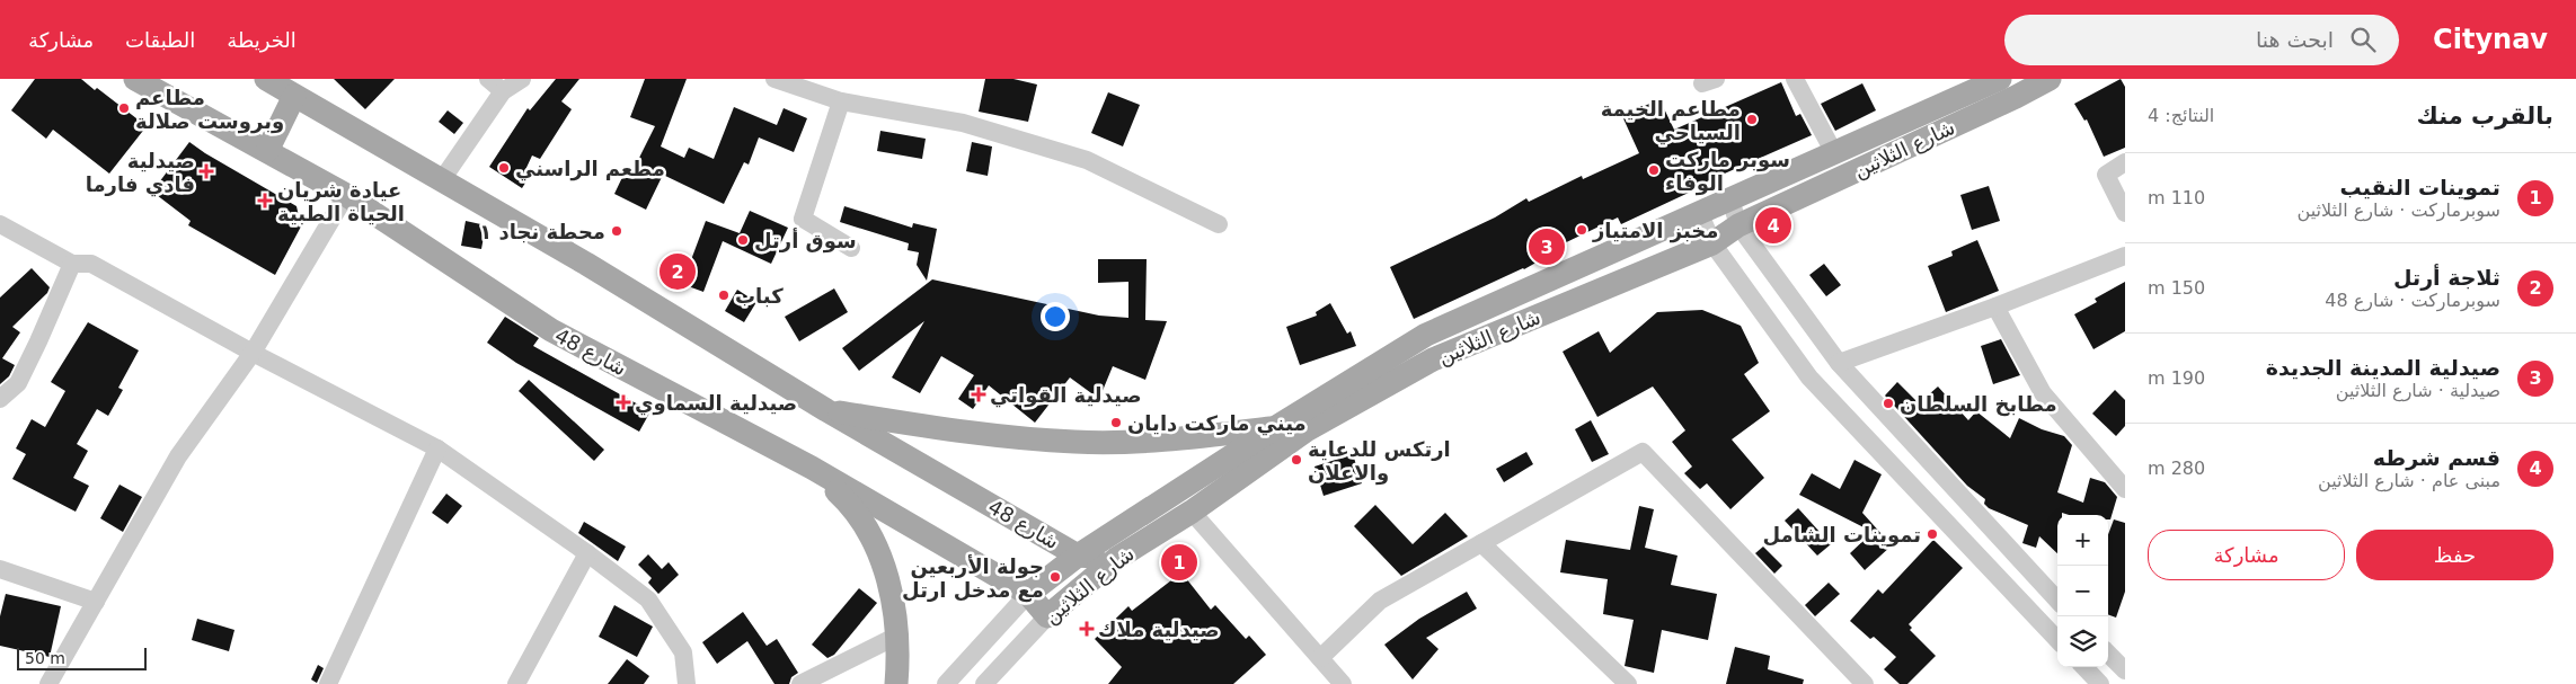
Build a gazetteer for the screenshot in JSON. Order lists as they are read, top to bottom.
{
  "streets": {
    "main road": ["شارع الثلاثين", "شارع 48"]
  },
  "crossings": [
    ["شارع الثلاثين", "شارع 48"]
  ],
  "places": {
    "other": [
      "مطاعم وبروست صلالة",
      "مطاعم الخيمة السياحي",
      "مطعم الراسني",
      "سوبر ماركت الوفاء",
      "مخبز الامتياز",
      "محطة نجاد ١",
      "سوق أرتل",
      "كباب",
      "مطابخ السلطان",
      "ميني ماركت دايان",
      "ارتكس للدعاية والاعلان",
      "تموينات الشامل",
      "جولة الأربعين مع مدخل ارتل"
    ],
    "health": [
      "صيدلية فادي فارما",
      "عيادة شريان الحياة الطبية",
      "صيدلية القواتي",
      "صيدلية السماوي",
      "صيدلية ملاك"
    ]
  },
  "scale_bar": "50 m",
  "page": {
    "header": "Citynav",
    "search": "ابحث هنا",
    "nav": ["الخريطة", "الطبقات", "مشاركة"],
    "heading": ["بالقرب منك", "النتائج: 4"],
    "list": [
      {
        "mark": "1",
        "name": "تموينات النقيب",
        "note": "سوبرماركت · شارع الثلاثين",
        "value": "110 m"
      },
      {
        "mark": "2",
        "name": "ثلاجة أرتل",
        "note": "سوبرماركت · شارع 48",
        "value": "150 m"
      },
      {
        "mark": "3",
        "name": "صيدلية المدينة الجديدة",
        "note": "صيدلية · شارع الثلاثين",
        "value": "190 m"
      },
      {
        "mark": "4",
        "name": "قسم شرطه",
        "note": "مبنى عام · شارع الثلاثين",
        "value": "280 m"
      }
    ],
    "pins": [
      "4",
      "3",
      "2",
      "1"
    ],
    "buttons": ["حفظ", "مشاركة"],
    "map_buttons": ["+", "−"],
    "scale": "50 m"
  }
}
